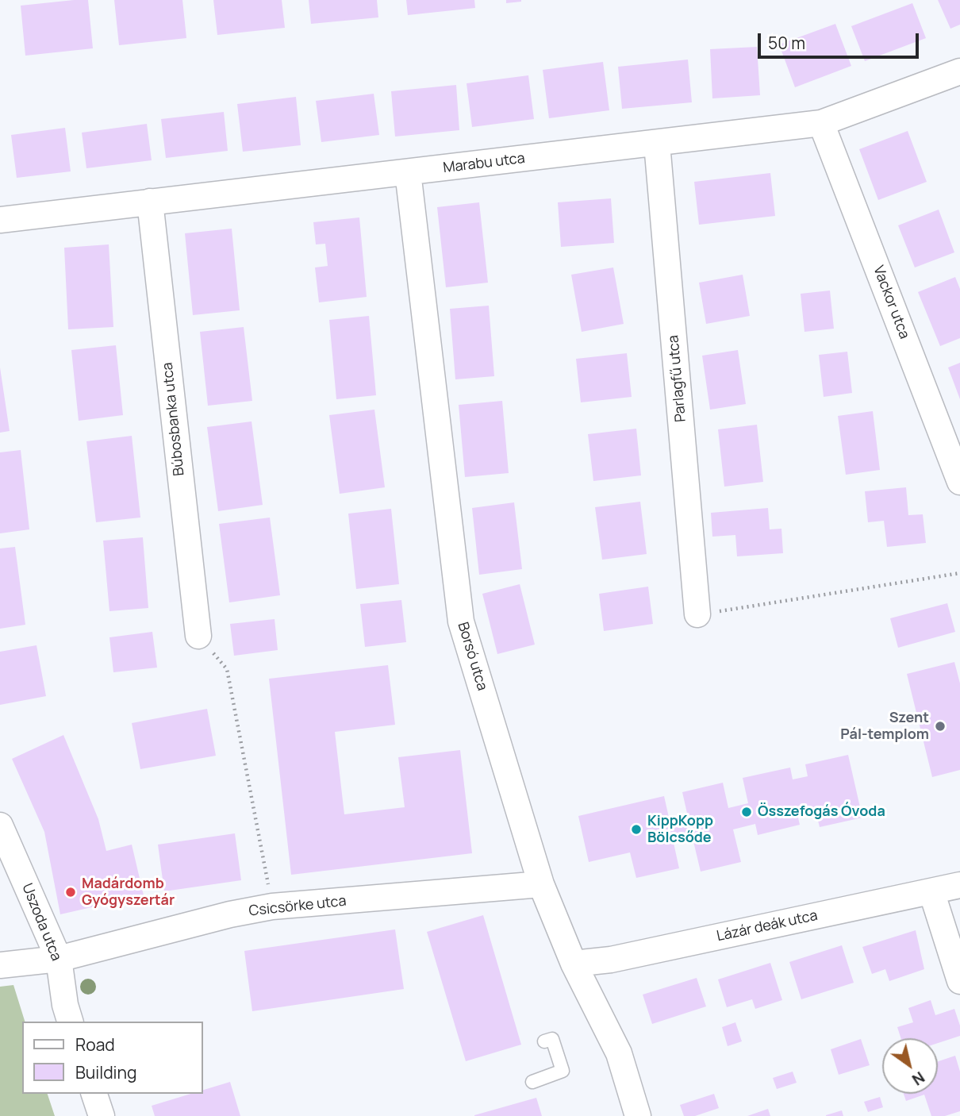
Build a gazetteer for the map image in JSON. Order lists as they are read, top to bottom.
{
  "streets": {
    "street": [
      "Marabu utca",
      "Vackor utca",
      "Parlagfű utca",
      "Búbosbanka utca",
      "Borsó utca",
      "Csicsörke utca",
      "Uszoda utca",
      "Lázár deák utca"
    ]
  },
  "crossings": [
    ["Marabu utca", "Vackor utca"],
    ["Marabu utca", "Parlagfű utca"],
    ["Marabu utca", "Búbosbanka utca"],
    ["Marabu utca", "Borsó utca"],
    ["Borsó utca", "Csicsörke utca"],
    ["Borsó utca", "Lázár deák utca"],
    ["Csicsörke utca", "Uszoda utca"]
  ],
  "places": [
    "Szent Pál-templom",
    "Összefogás Óvoda",
    "KippKopp Bölcsőde",
    "Madárdomb Gyógyszertár"
  ],
  "legend": ["Road", "Building"],
  "scale_bar": "50 m",
  "north": "bottom right"
}
